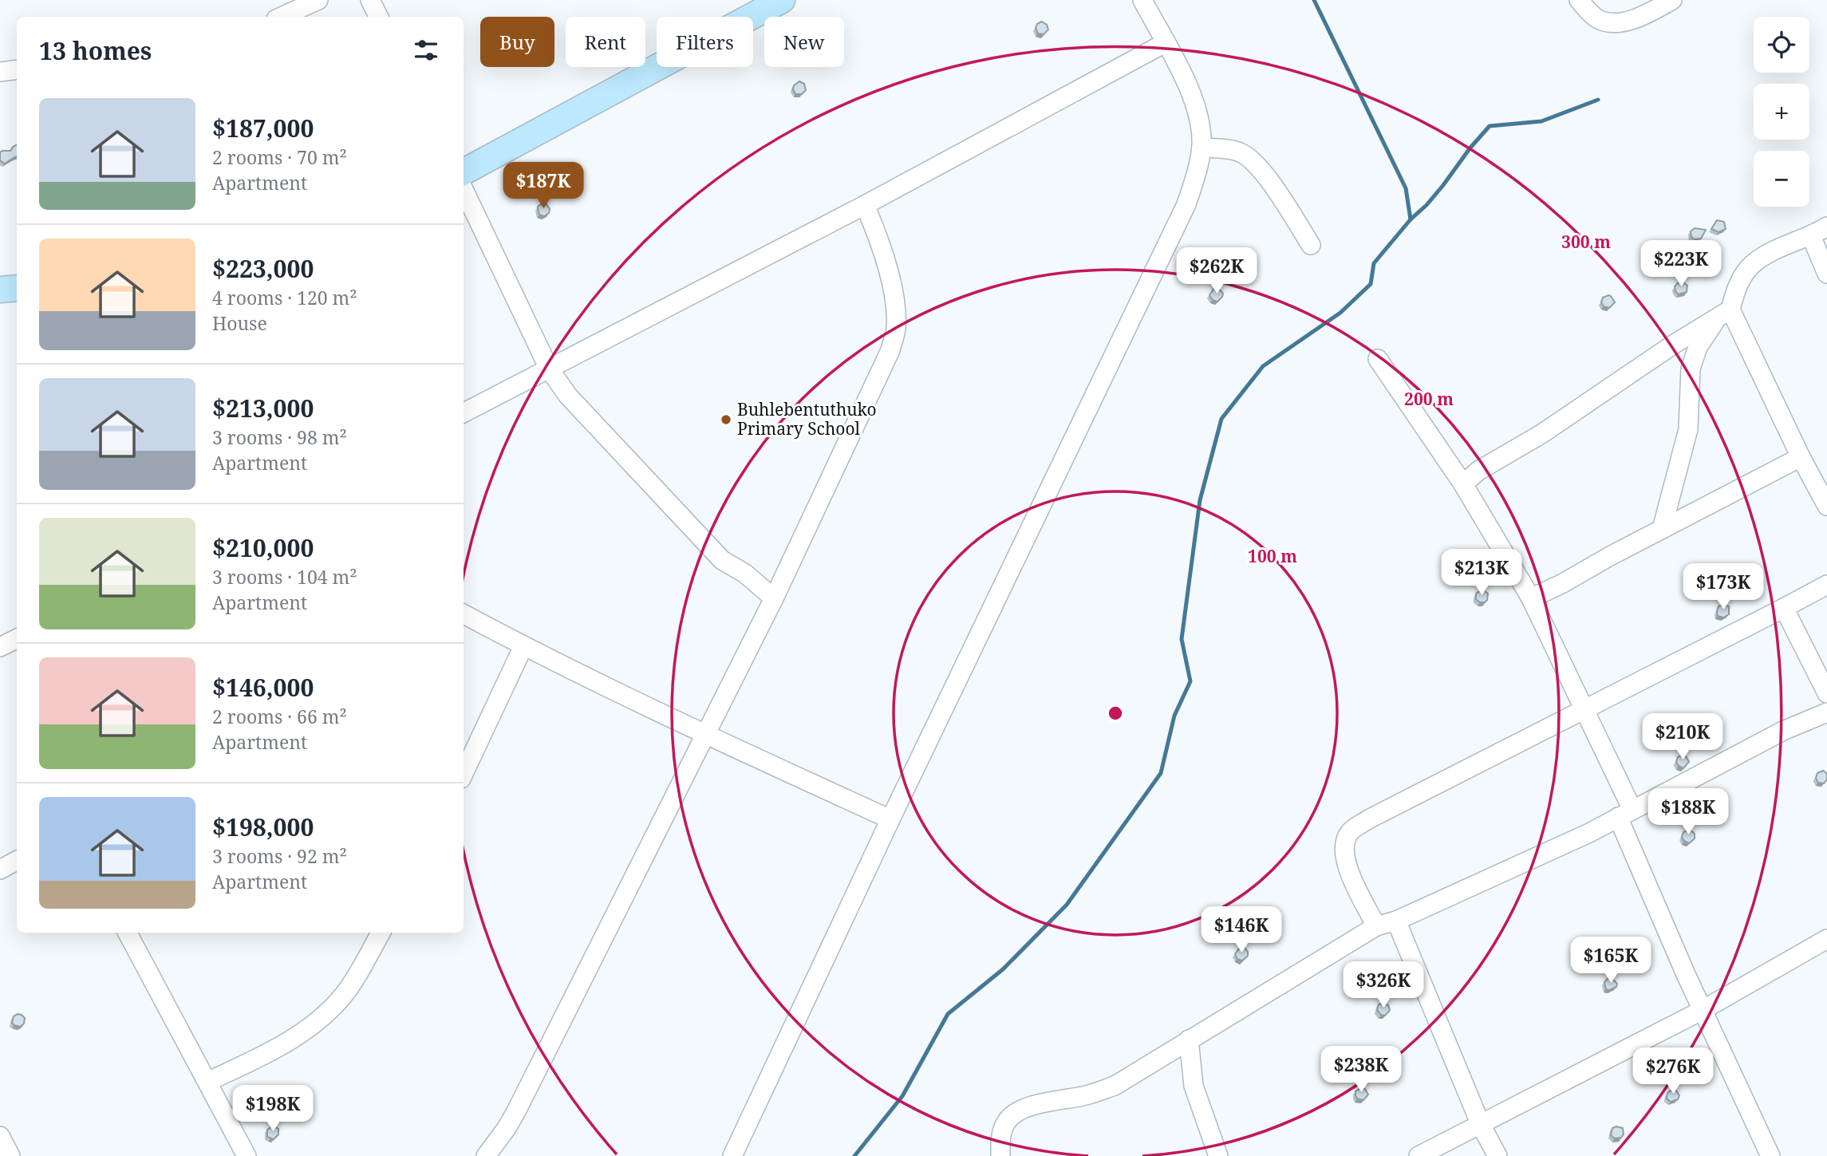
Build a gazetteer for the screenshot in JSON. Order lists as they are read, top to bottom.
{
  "places": ["Buhlebentuthuko Primary School"],
  "page": {
    "map_buttons": ["+", "−"],
    "chip": [
      "Buy",
      "Rent",
      "Filters",
      "New"
    ],
    "heading": "13 homes",
    "list": [
      {
        "name": "$187,000",
        "note": "2 rooms · 70 m² · Apartment"
      },
      {
        "name": "$223,000",
        "note": "4 rooms · 120 m² · House"
      },
      {
        "name": "$213,000",
        "note": "3 rooms · 98 m² · Apartment"
      },
      {
        "name": "$210,000",
        "note": "3 rooms · 104 m² · Apartment"
      },
      {
        "name": "$146,000",
        "note": "2 rooms · 66 m² · Apartment"
      },
      {
        "name": "$198,000",
        "note": "3 rooms · 92 m² · Apartment"
      }
    ],
    "price": [
      "$187K",
      "$223K",
      "$262K",
      "$213K",
      "$173K",
      "$210K",
      "$188K",
      "$146K",
      "$165K",
      "$326K",
      "$238K",
      "$276K",
      "$198K"
    ]
  },
  "rings": ["300 m", "200 m", "100 m"]
}
